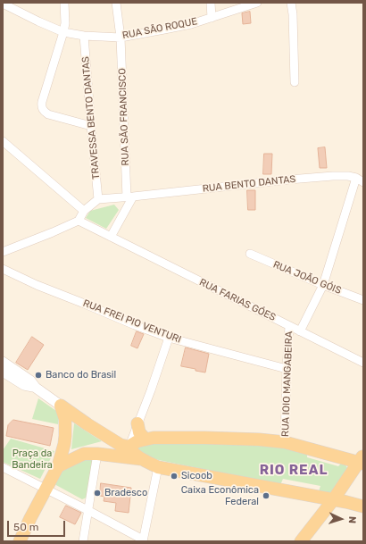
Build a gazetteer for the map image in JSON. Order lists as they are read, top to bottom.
{
  "streets": {
    "street": [
      "RUA SÃO ROQUE",
      "RUA SÃO FRANCISCO",
      "TRAVESSA BENTO DANTAS",
      "RUA BENTO DANTAS",
      "RUA JOÃO GÓIS",
      "RUA FARIAS GÓES",
      "RUA FREI PIO VENTURI",
      "RUA IOIO MANGABEIRA"
    ]
  },
  "crossings": [
    ["RUA SÃO ROQUE", "RUA SÃO FRANCISCO"],
    ["RUA SÃO ROQUE", "TRAVESSA BENTO DANTAS"],
    ["RUA SÃO FRANCISCO", "RUA BENTO DANTAS"],
    ["TRAVESSA BENTO DANTAS", "RUA BENTO DANTAS"],
    ["RUA FARIAS GÓES", "RUA IOIO MANGABEIRA"],
    ["RUA FREI PIO VENTURI", "RUA IOIO MANGABEIRA"]
  ],
  "districts": ["RIO REAL"],
  "parks": ["Praça da Bandeira"],
  "places": [
    "Banco do Brasil",
    "Sicoob",
    "Bradesco",
    "Caixa Econômica Federal"
  ],
  "scale_bar": "50 m",
  "north": "right"
}
